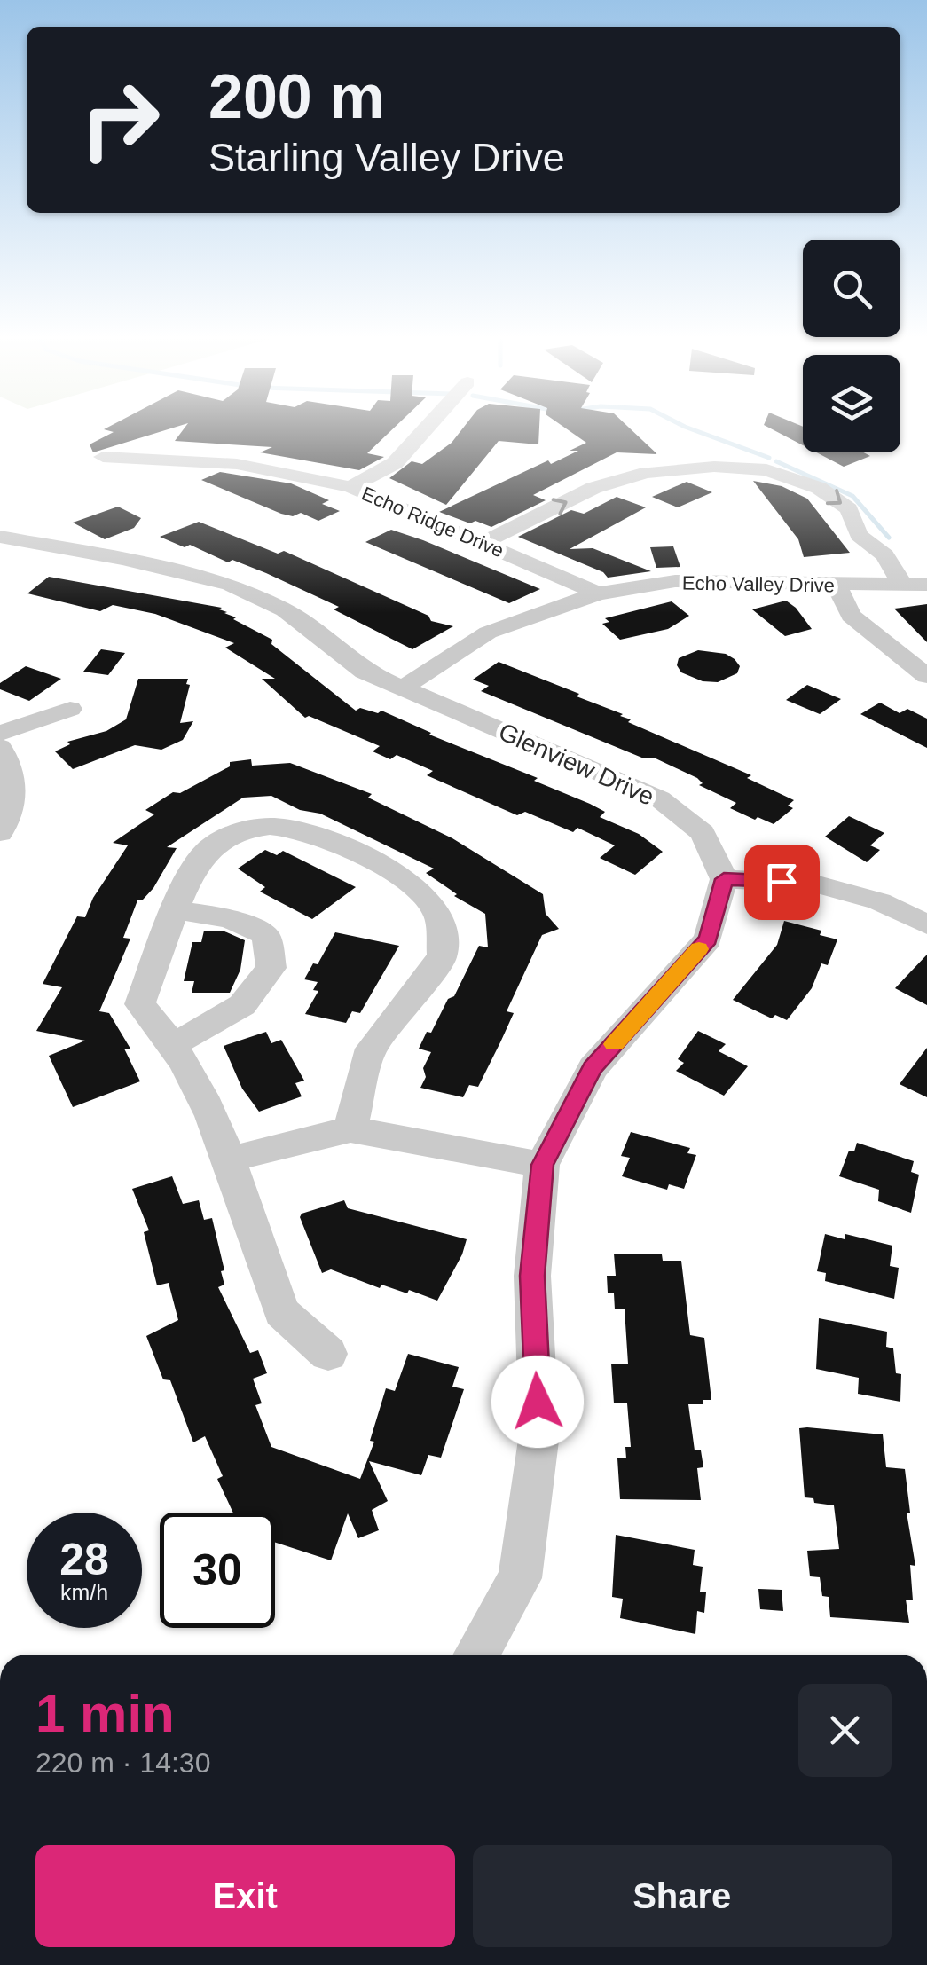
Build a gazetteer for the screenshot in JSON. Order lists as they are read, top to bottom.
{
  "streets": {
    "street": ["Echo Ridge Drive", "Echo Valley Drive", "Glenview Drive"]
  },
  "crossings": [
    ["Echo Ridge Drive", "Echo Valley Drive"],
    ["Echo Valley Drive", "Glenview Drive"]
  ],
  "page": {
    "turn": ["200 m", "Starling Valley Drive"],
    "speed": "28 km/h",
    "limit": "30",
    "heading": ["1 min", "220 m · 14:30"],
    "buttons": ["Exit", "Share"]
  }
}
